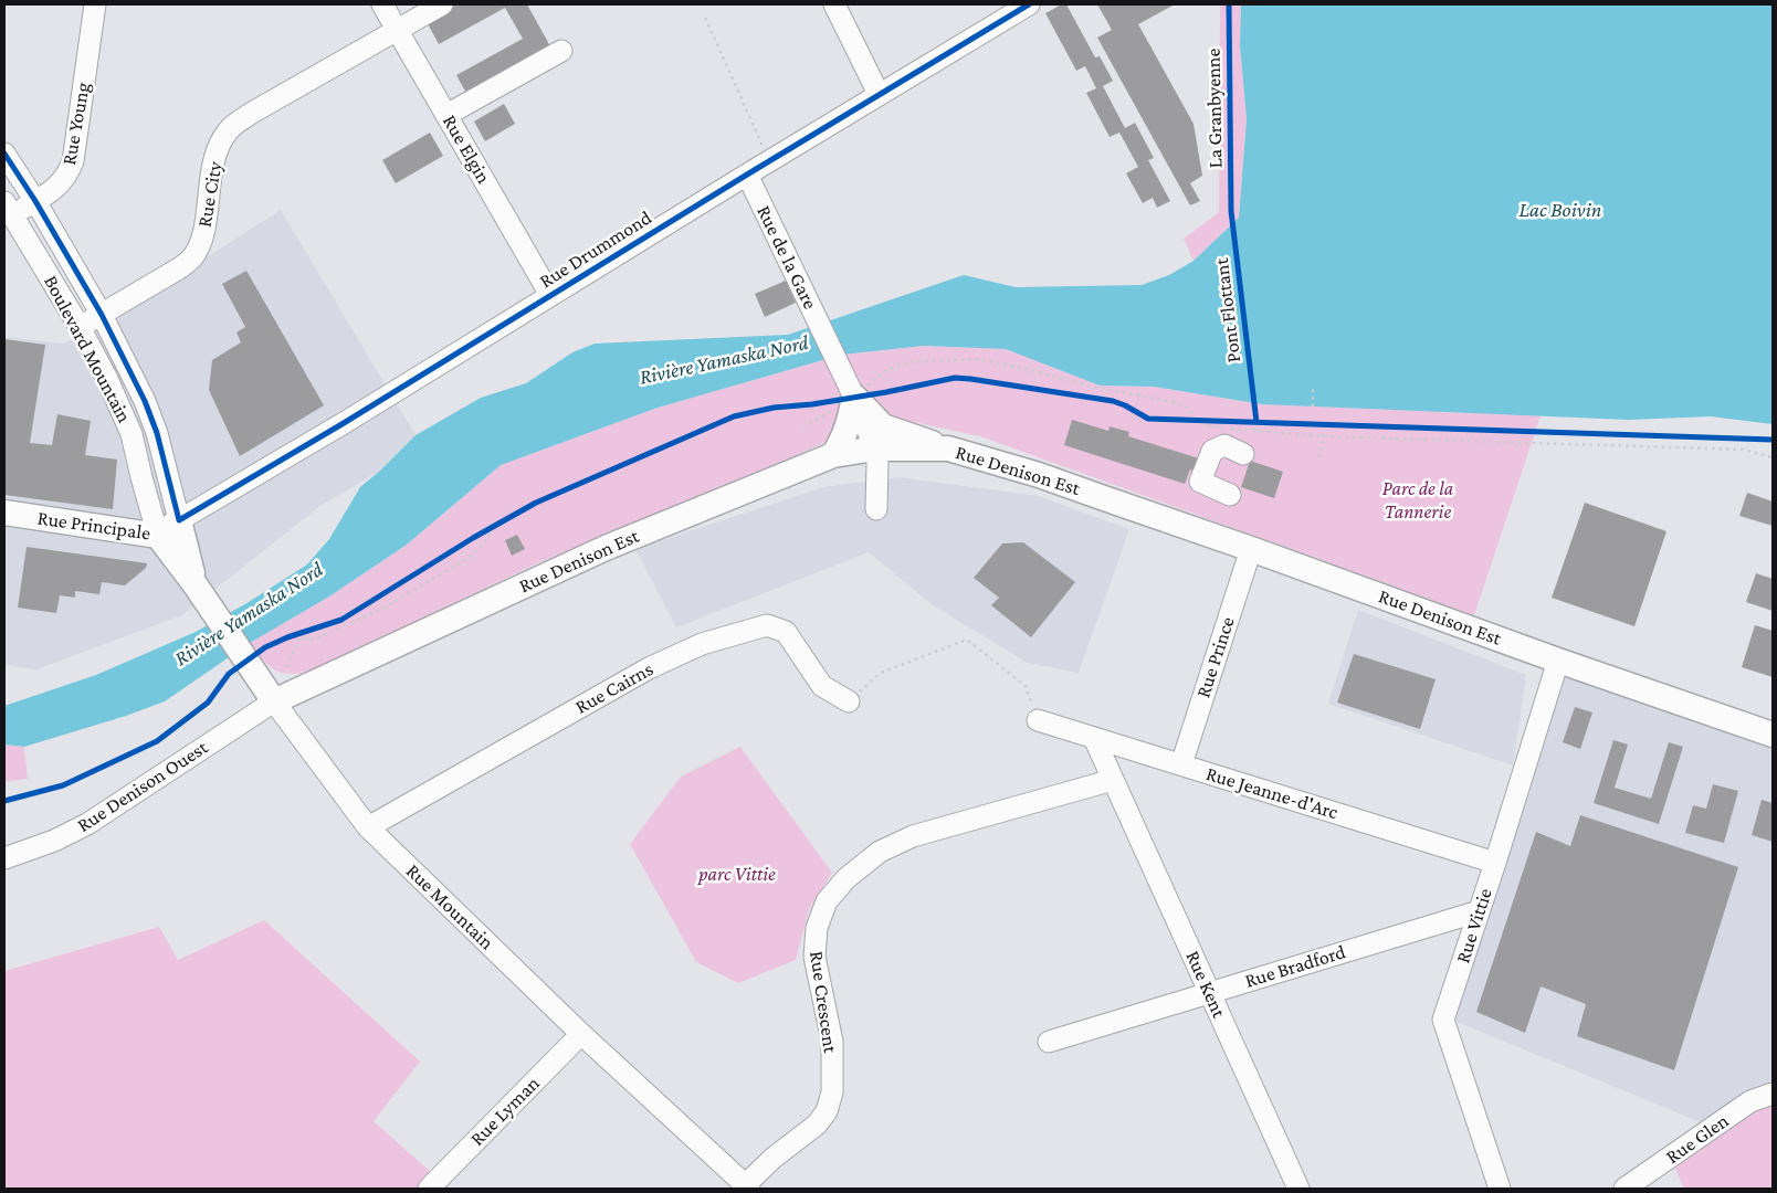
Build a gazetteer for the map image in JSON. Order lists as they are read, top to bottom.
{
  "streets": {
    "main road": ["Rue Denison Est", "Rue Principale", "Rue Mountain"],
    "street": [
      "Rue Young",
      "Rue Elgin",
      "Rue City",
      "Rue Drummond",
      "Rue de la Gare",
      "Boulevard Mountain",
      "Rue Prince",
      "Rue Cairns",
      "Rue Denison Ouest",
      "Rue Jeanne-d'Arc",
      "Rue Vittie",
      "Rue Bradford",
      "Rue Kent",
      "Rue Crescent",
      "Rue Lyman",
      "Rue Glen"
    ],
    "cycle path": ["La Granbyenne"]
  },
  "crossings": [
    ["Rue Young", "Boulevard Mountain"],
    ["Rue Elgin", "Rue City"],
    ["Rue Elgin", "Rue Drummond"],
    ["Rue City", "Boulevard Mountain"],
    ["Rue Drummond", "Rue de la Gare"],
    ["Rue Drummond", "Boulevard Mountain"],
    ["Rue Drummond", "Rue Principale"],
    ["Rue Drummond", "Rue Mountain"],
    ["Rue de la Gare", "Rue Denison Est"],
    ["Boulevard Mountain", "Rue Principale"],
    ["Boulevard Mountain", "Rue Mountain"],
    ["Rue Denison Est", "Rue Prince"],
    ["Rue Denison Est", "Rue Denison Ouest"],
    ["Rue Denison Est", "Rue Mountain"],
    ["Rue Denison Est", "Rue Vittie"],
    ["Rue Principale", "Rue Mountain"],
    ["Rue Prince", "Rue Jeanne-d'Arc"],
    ["Rue Cairns", "Rue Mountain"],
    ["Rue Denison Ouest", "Rue Mountain"],
    ["Rue Jeanne-d'Arc", "Rue Vittie"],
    ["Rue Mountain", "Rue Crescent"],
    ["Rue Mountain", "Rue Lyman"],
    ["Rue Vittie", "Rue Bradford"],
    ["Rue Bradford", "Rue Kent"],
    ["Rue Kent", "Rue Crescent"]
  ],
  "water": ["Lac Boivin", "Rivière Yamaska Nord"],
  "parks": ["Parc de la Tannerie", "parc Vittie"]
}
